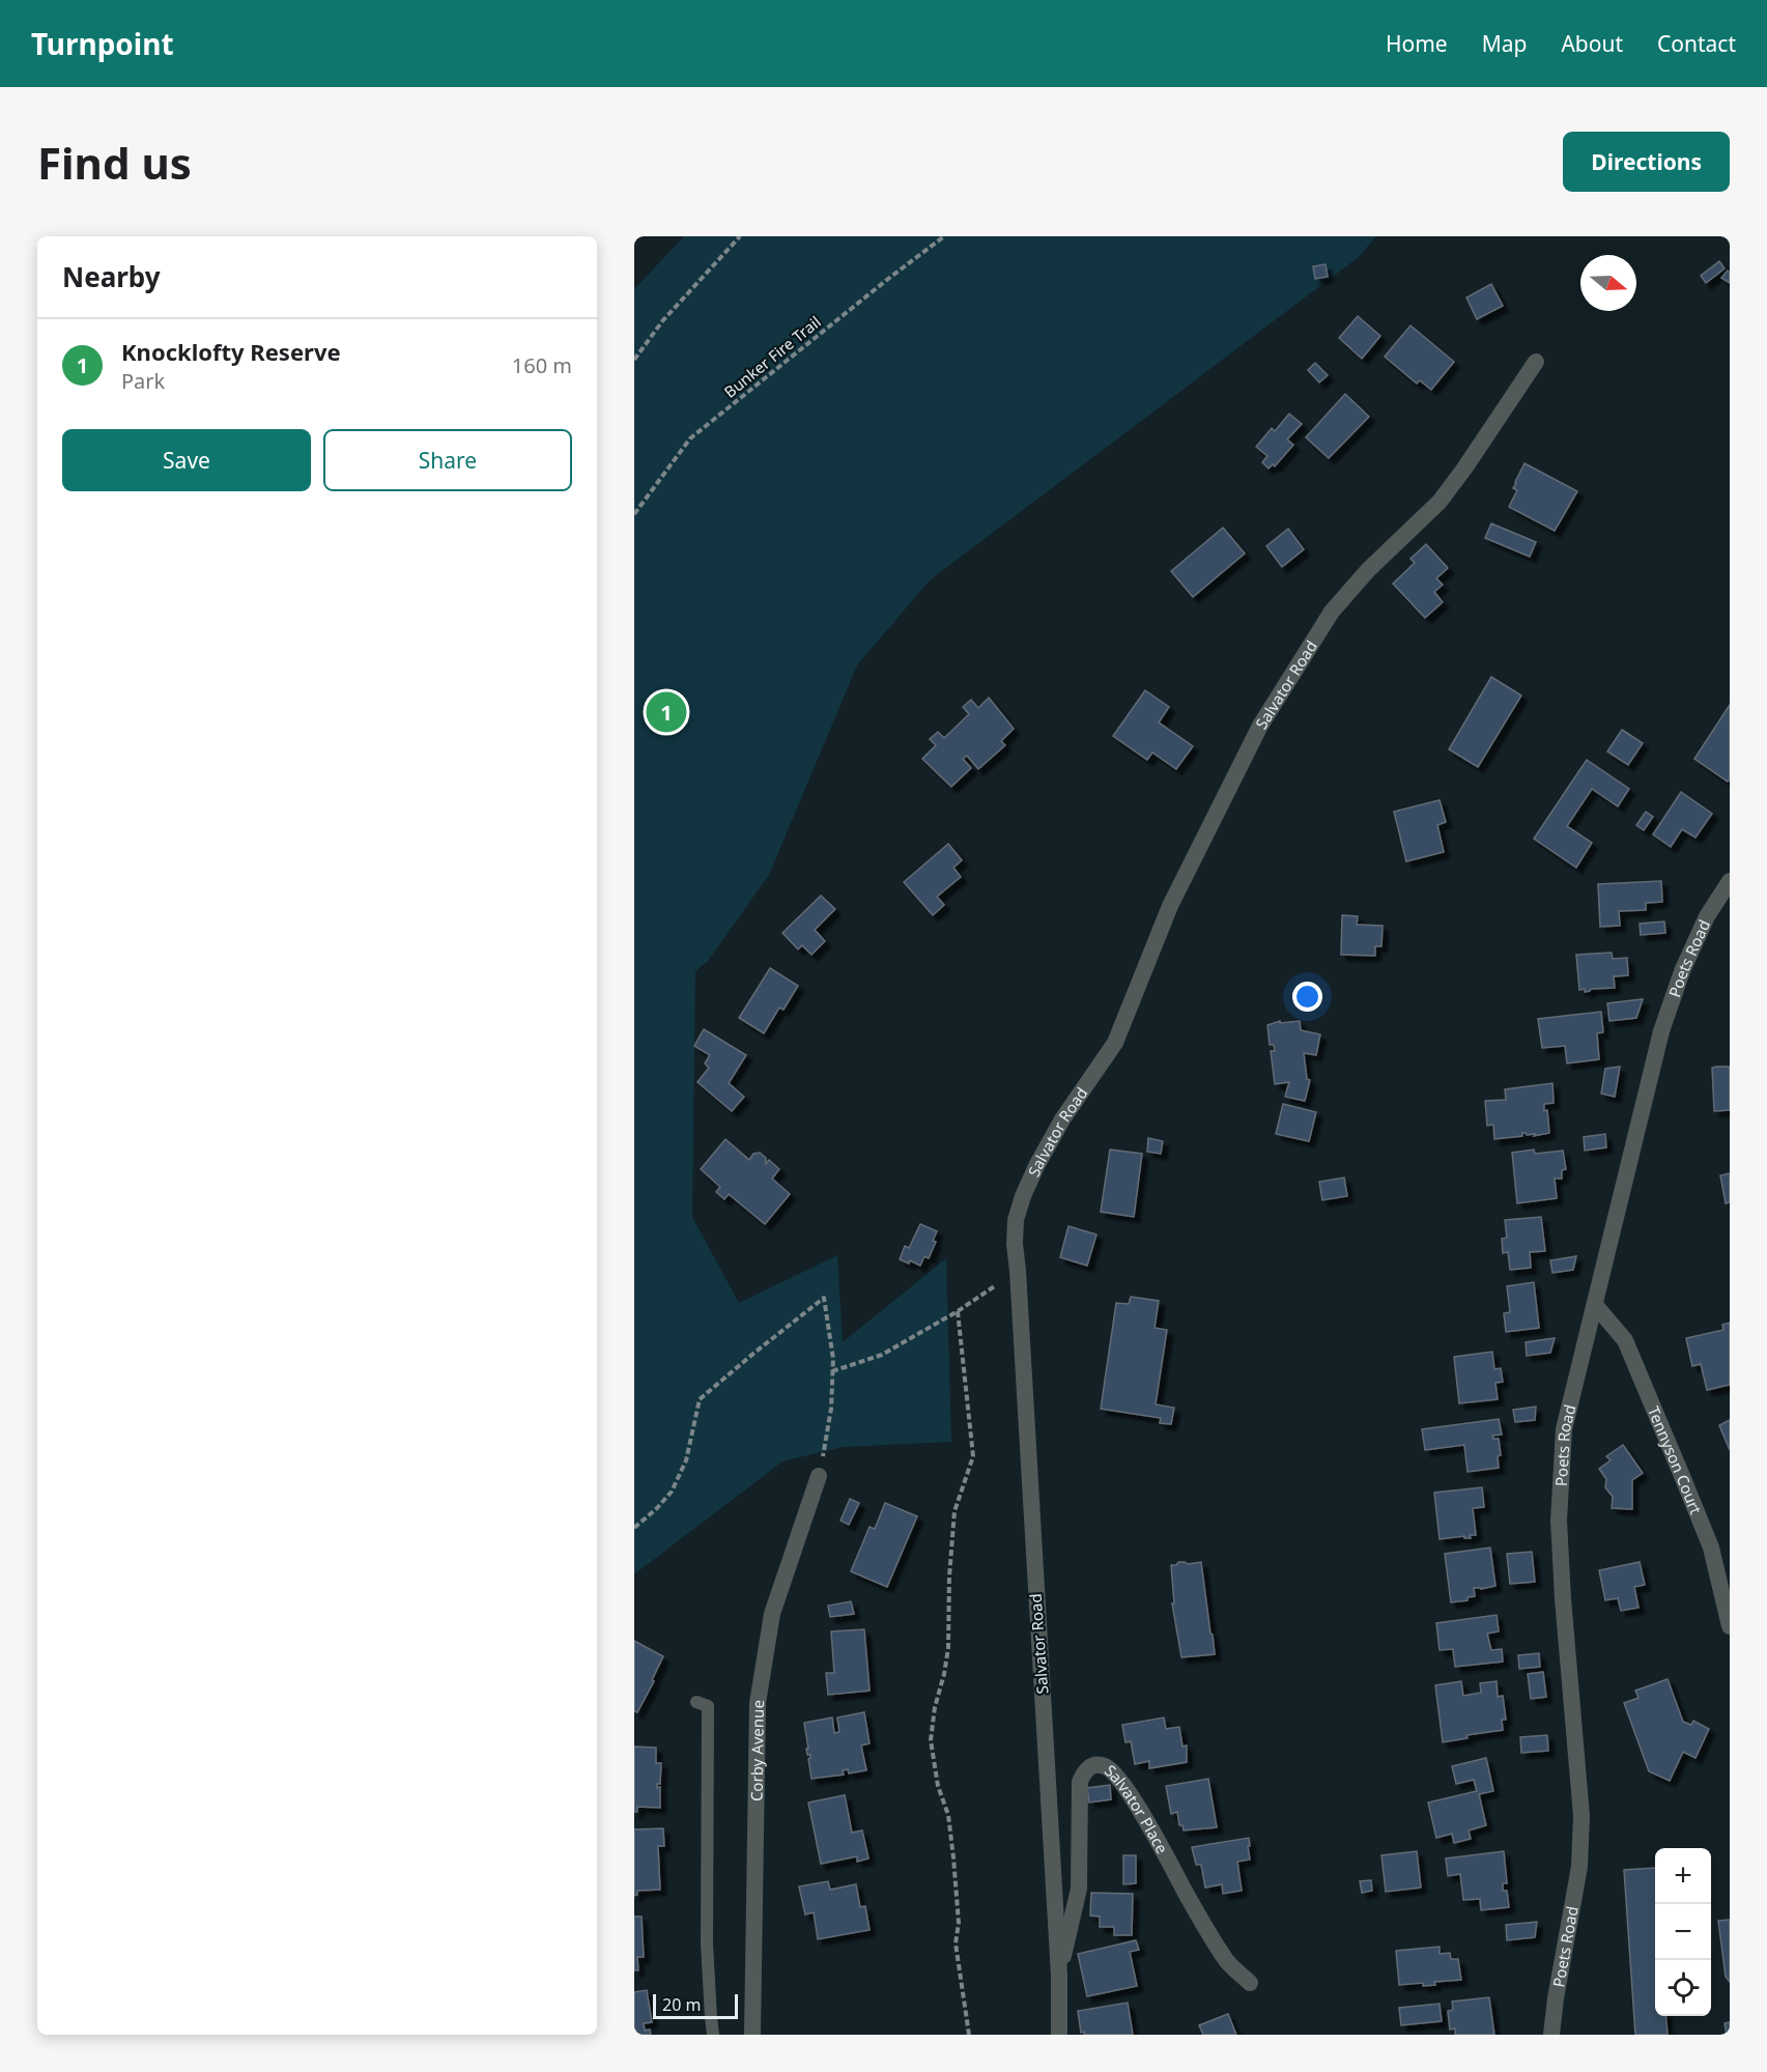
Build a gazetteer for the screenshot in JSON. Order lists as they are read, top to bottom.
{
  "streets": {
    "street": [
      "Salvator Road",
      "Poets Road",
      "Tennyson Court",
      "Corby Avenue",
      "Salvator Place"
    ],
    "path": ["Bunker Fire Trail"]
  },
  "crossings": [
    ["Salvator Road", "Salvator Place"],
    ["Poets Road", "Tennyson Court"]
  ],
  "scale_bar": "20 m",
  "north": "right",
  "page": {
    "header": "Turnpoint",
    "nav": [
      "Home",
      "Map",
      "About",
      "Contact"
    ],
    "buttons": [
      "Directions",
      ["Save", "Share"]
    ],
    "title": "Find us",
    "heading": "Nearby",
    "list": [
      {
        "mark": "1",
        "name": "Knocklofty Reserve",
        "note": "Park",
        "value": "160 m"
      }
    ],
    "pins": "1",
    "map_buttons": ["+", "−"],
    "scale": "20 m"
  }
}
